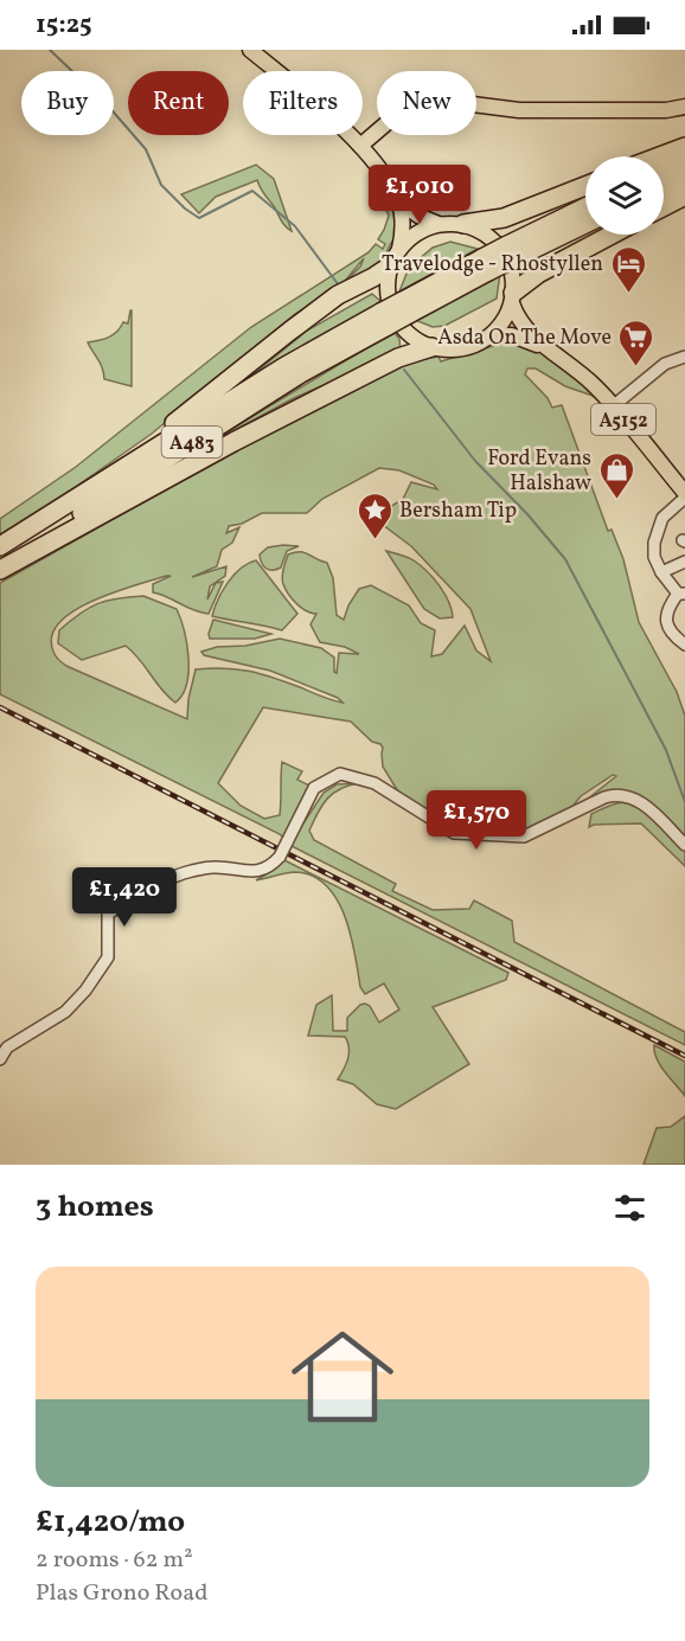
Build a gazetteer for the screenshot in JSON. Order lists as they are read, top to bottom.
{
  "streets": {
    "highway": ["A483"],
    "main road": ["A5152"]
  },
  "places": {
    "hotel": ["Travelodge - Rhostyllen"],
    "supermarket": ["Asda On The Move"],
    "shop": ["Ford Evans Halshaw"],
    "place": ["Bersham Tip"]
  },
  "page": {
    "status": "15:25",
    "chip": [
      "Buy",
      "Rent",
      "Filters",
      "New"
    ],
    "price": ["£1,010", "£1,570", "£1,420"],
    "heading": "3 homes",
    "list": [
      {
        "name": "£1,420/mo",
        "note": "2 rooms · 62 m² · Plas Grono Road"
      }
    ]
  }
}
